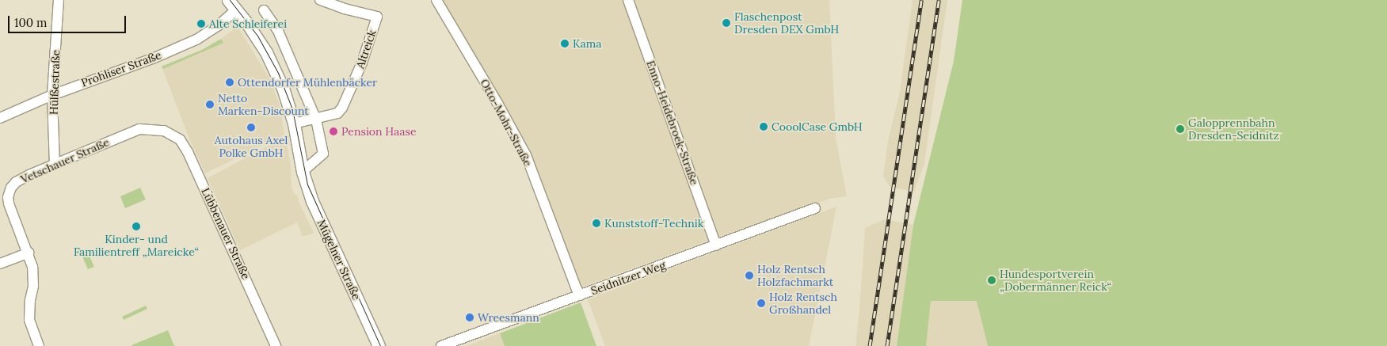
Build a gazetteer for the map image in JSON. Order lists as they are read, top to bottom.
{
  "streets": {
    "street": [
      "Altreick",
      "Prohliser Straße",
      "Hülßestraße",
      "Otto-Mohr-Straße",
      "Enno-Heidebroek-Straße",
      "Vetschauer Straße",
      "Lübbenauer Straße",
      "Mügelner Straße",
      "Seidnitzer Weg"
    ]
  },
  "crossings": [
    ["Prohliser Straße", "Hülßestraße"],
    ["Hülßestraße", "Vetschauer Straße"],
    ["Otto-Mohr-Straße", "Seidnitzer Weg"],
    ["Enno-Heidebroek-Straße", "Seidnitzer Weg"],
    ["Vetschauer Straße", "Lübbenauer Straße"]
  ],
  "places": [
    "Flaschenpost Dresden DEX GmbH",
    "Alte Schleiferei",
    "Kama",
    "Ottendorfer Mühlenbäcker",
    "Netto Marken-Discount",
    "CooolCase GmbH",
    "Autohaus Axel Polke GmbH",
    "Galopprennbahn Dresden-Seidnitz",
    "Pension Haase",
    "Kunststoff-Technik",
    "Kinder- und Familientreff „Mareicke“",
    "Holz Rentsch Holzfachmarkt",
    "Hundesportverein „Dobermänner Reick“",
    "Holz Rentsch Großhandel",
    "Wreesmann"
  ],
  "scale_bar": "100 m"
}
